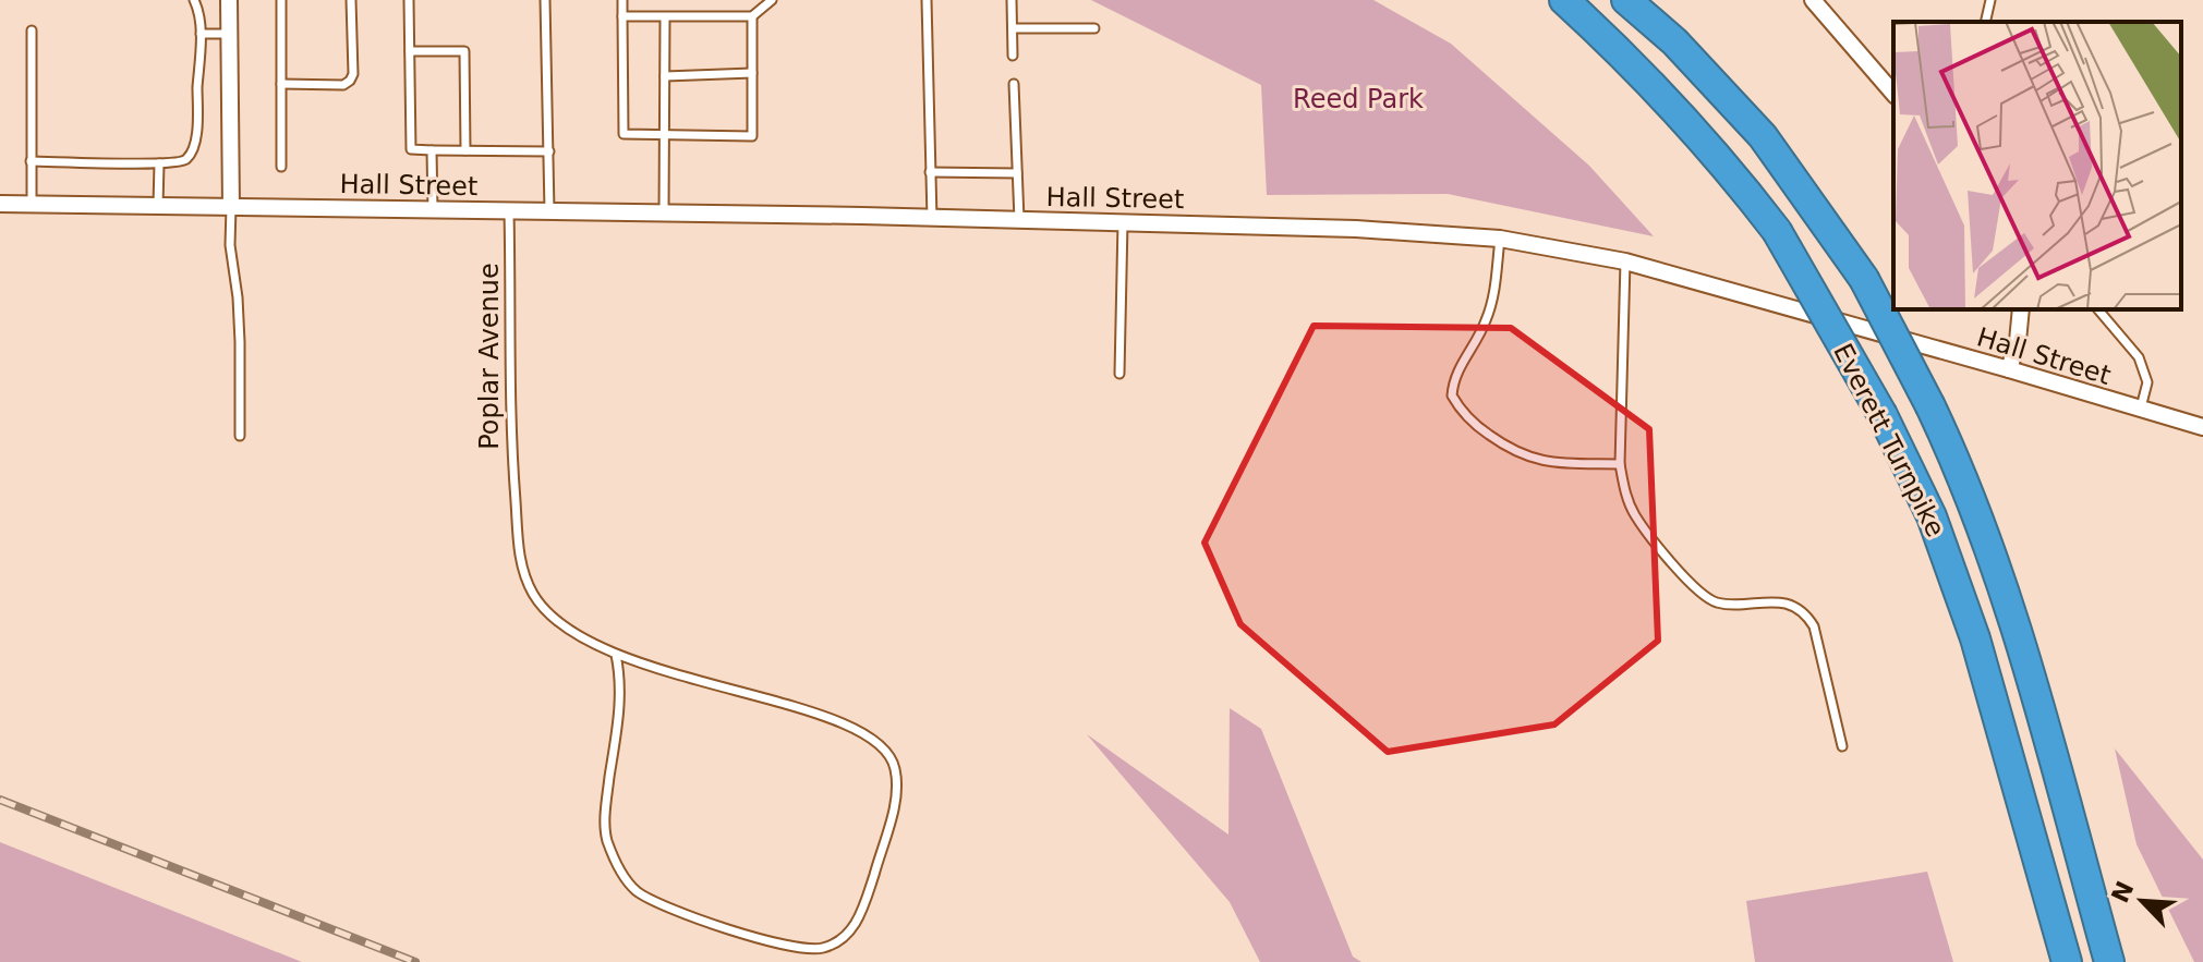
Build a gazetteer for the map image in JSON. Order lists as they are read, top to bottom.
{
  "streets": {
    "highway": ["Everett Turnpike"],
    "street": ["Hall Street"],
    "lane": ["Poplar Avenue"]
  },
  "crossings": [
    ["Hall Street", "Poplar Avenue"]
  ],
  "parks": ["Reed Park"],
  "north": "top left"
}
